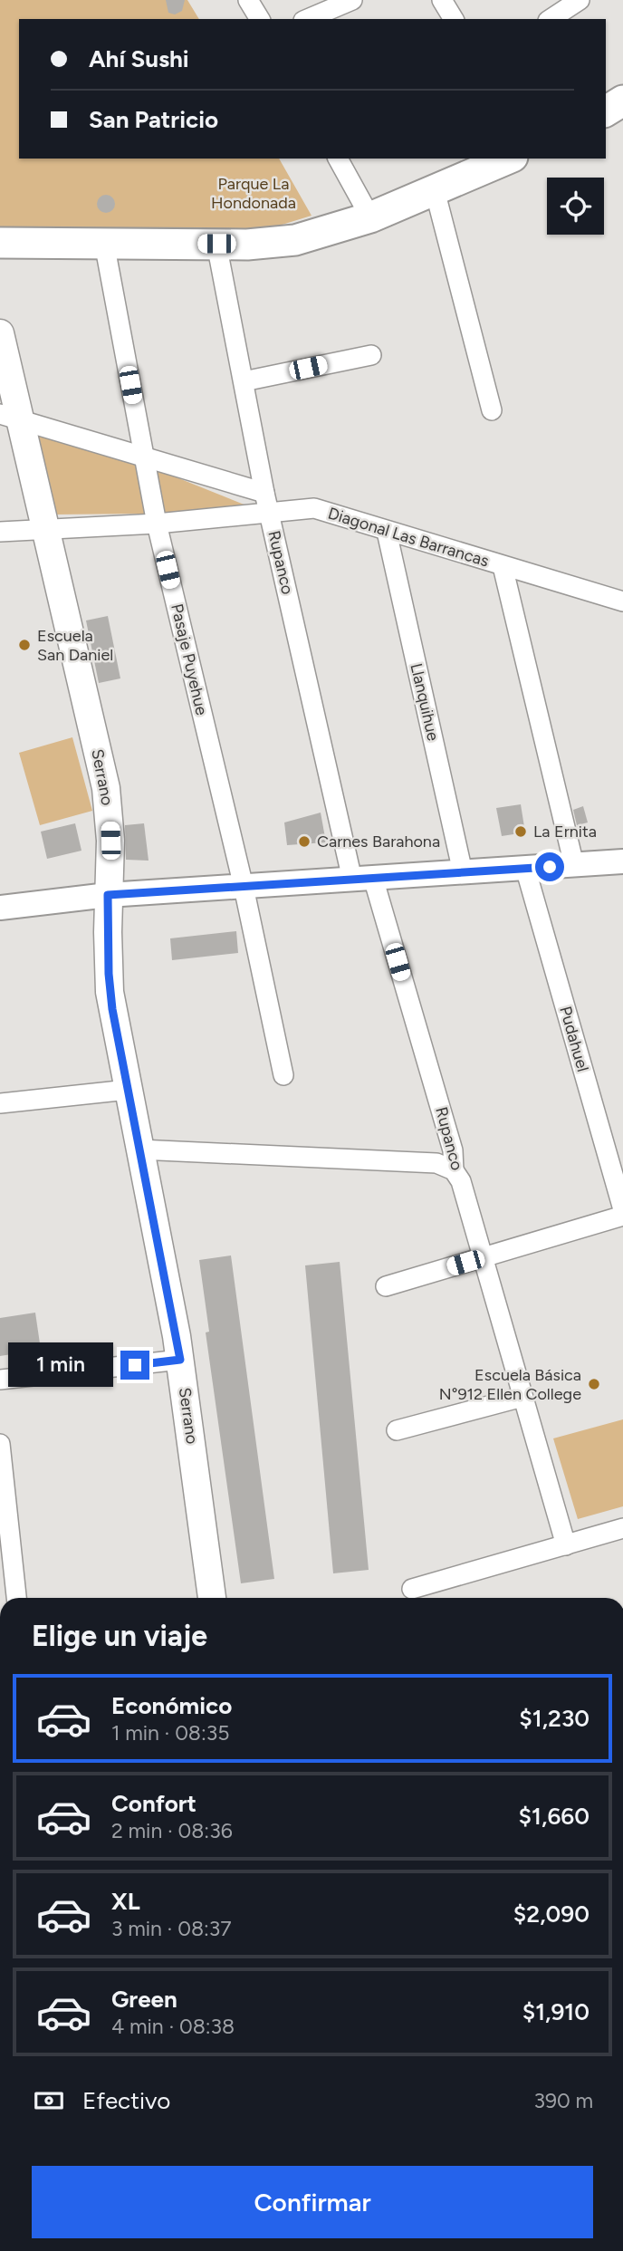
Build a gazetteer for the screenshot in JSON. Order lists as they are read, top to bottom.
{
  "streets": {
    "main road": ["Serrano"],
    "street": [
      "Diagonal Las Barrancas",
      "Rupanco",
      "Pasaje Puyehue",
      "Llanquihue",
      "Pudahuel"
    ]
  },
  "crossings": [
    ["Diagonal Las Barrancas", "Rupanco"],
    ["Diagonal Las Barrancas", "Pasaje Puyehue"],
    ["Diagonal Las Barrancas", "Llanquihue"],
    ["Diagonal Las Barrancas", "Serrano"]
  ],
  "parks": ["Parque La Hondonada"],
  "places": [
    "Escuela San Daniel",
    "La Ernita",
    "Carnes Barahona",
    "Escuela Básica N°912 Ellen College"
  ],
  "page": {
    "banner": ["Ahí Sushi", "San Patricio"],
    "bubble": "1 min",
    "heading": "Elige un viaje",
    "list": [
      {
        "name": "Económico",
        "note": "1 min · 08:35",
        "value": "$1,230"
      },
      {
        "name": "Confort",
        "note": "2 min · 08:36",
        "value": "$1,660"
      },
      {
        "name": "XL",
        "note": "3 min · 08:37",
        "value": "$2,090"
      },
      {
        "name": "Green",
        "note": "4 min · 08:38",
        "value": "$1,910"
      }
    ],
    "pay": ["Efectivo", "390 m"],
    "buttons": "Confirmar"
  }
}
